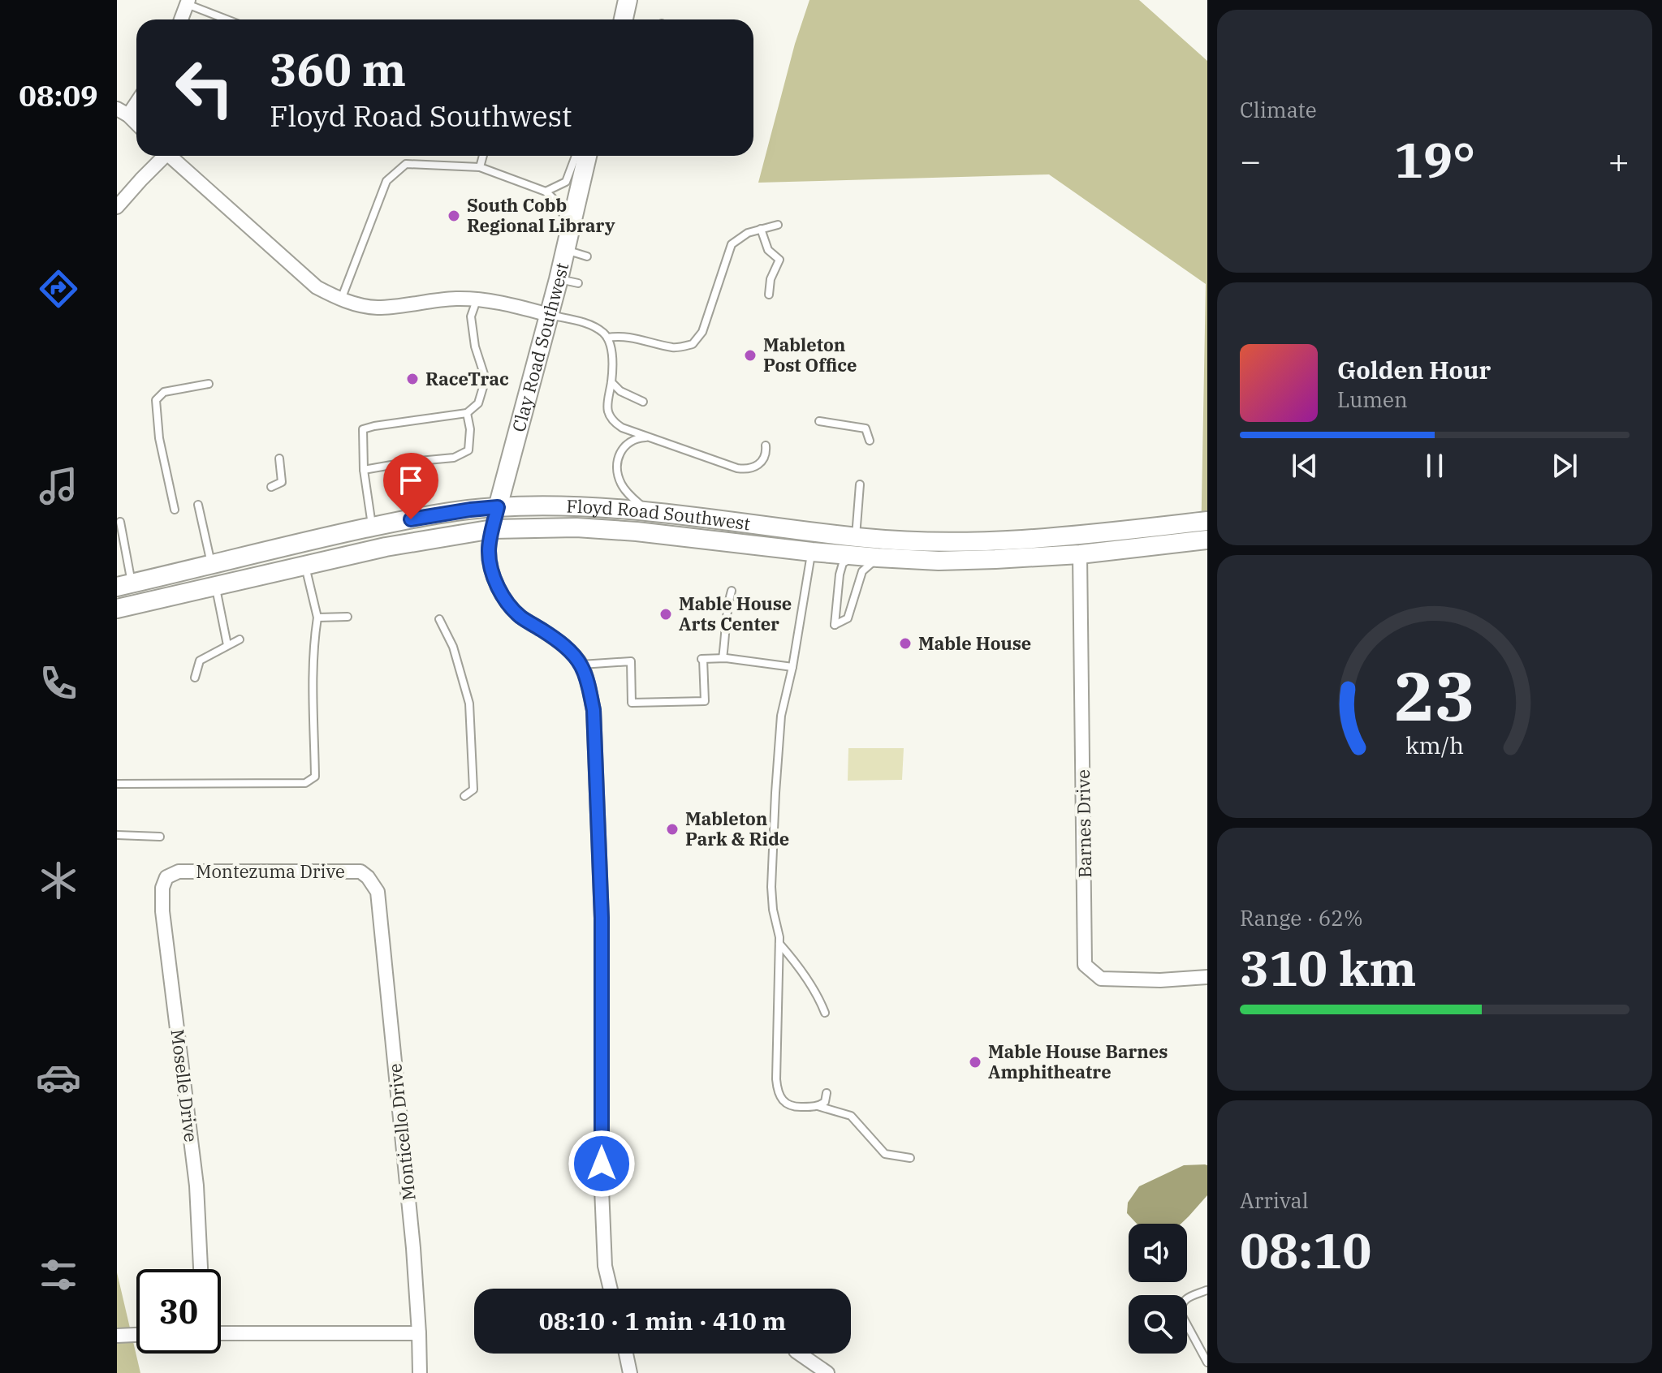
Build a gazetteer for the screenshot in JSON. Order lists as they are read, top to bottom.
{
  "streets": {
    "main road": ["Clay Road Southwest", "Floyd Road Southwest"],
    "street": [
      "Barnes Drive",
      "Montezuma Drive",
      "Moselle Drive",
      "Monticello Drive"
    ]
  },
  "crossings": [
    ["Clay Road Southwest", "Floyd Road Southwest"],
    ["Floyd Road Southwest", "Barnes Drive"],
    ["Montezuma Drive", "Moselle Drive"],
    ["Montezuma Drive", "Monticello Drive"]
  ],
  "places": [
    "South Cobb Regional Library",
    "Mableton Post Office",
    "RaceTrac",
    "Mable House Arts Center",
    "Mable House",
    "Mableton Park & Ride",
    "Mable House Barnes Amphitheatre"
  ],
  "page": {
    "tabs": "08:09",
    "tile": [
      "Climate",
      ["Range · 62%", "310 km"],
      ["Arrival", "08:10"]
    ],
    "turn": ["360 m", "Floyd Road Southwest"],
    "heat": ["−", "19°", "+"],
    "song": ["Golden Hour", "Lumen"],
    "limit": "30",
    "trip": "08:10 · 1 min · 410 m",
    "gauge": ["23", "km/h"]
  }
}
